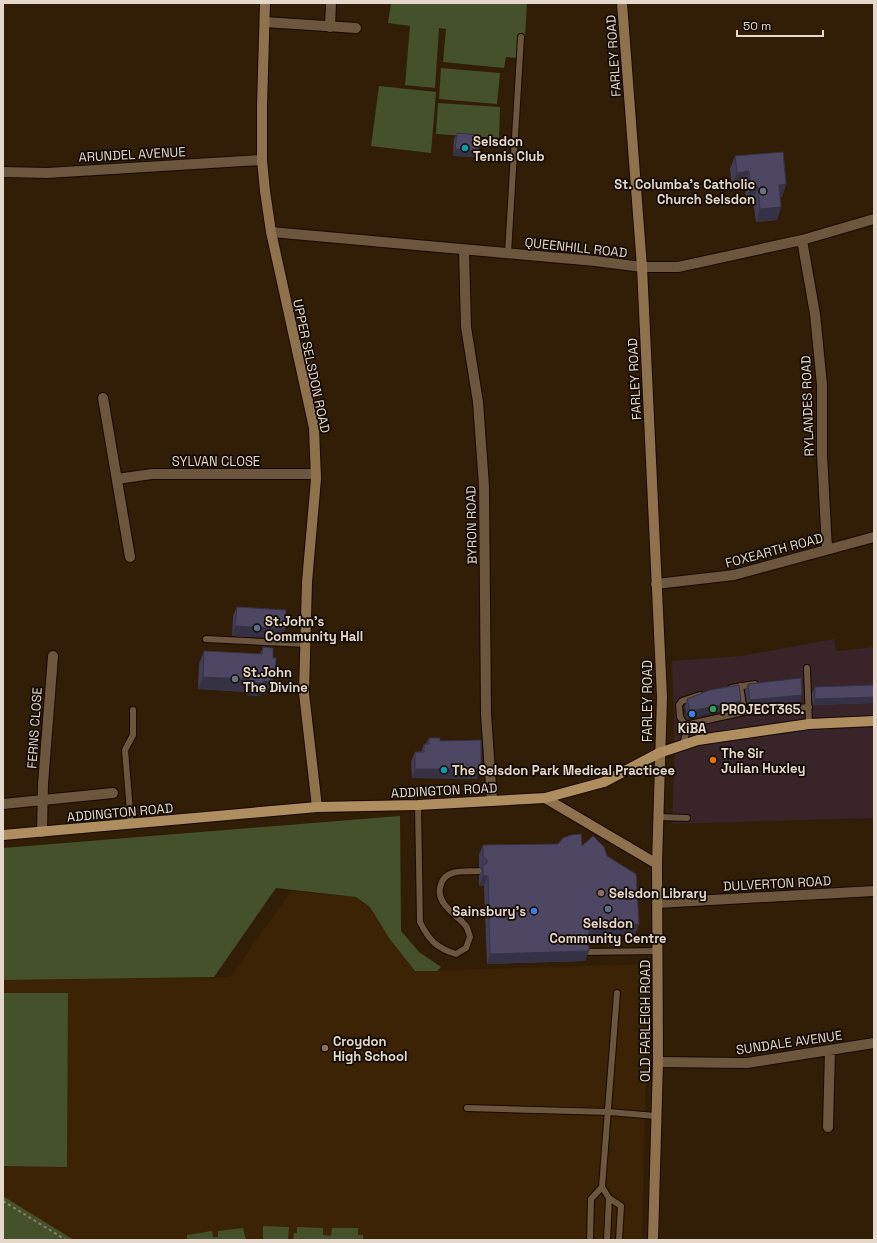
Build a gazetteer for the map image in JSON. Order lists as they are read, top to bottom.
{
  "streets": {
    "main road": ["ADDINGTON ROAD"],
    "street": [
      "FARLEY ROAD",
      "ARUNDEL AVENUE",
      "QUEENHILL ROAD",
      "UPPER SELSDON ROAD",
      "RYLANDES ROAD",
      "SYLVAN CLOSE",
      "BYRON ROAD",
      "FOXEARTH ROAD",
      "FERNS CLOSE",
      "DULVERTON ROAD",
      "OLD FARLEIGH ROAD",
      "SUNDALE AVENUE"
    ]
  },
  "crossings": [
    ["FARLEY ROAD", "QUEENHILL ROAD"],
    ["FARLEY ROAD", "FOXEARTH ROAD"],
    ["FARLEY ROAD", "ADDINGTON ROAD"],
    ["FARLEY ROAD", "OLD FARLEIGH ROAD"],
    ["ARUNDEL AVENUE", "UPPER SELSDON ROAD"],
    ["QUEENHILL ROAD", "UPPER SELSDON ROAD"],
    ["QUEENHILL ROAD", "RYLANDES ROAD"],
    ["QUEENHILL ROAD", "BYRON ROAD"],
    ["UPPER SELSDON ROAD", "SYLVAN CLOSE"],
    ["UPPER SELSDON ROAD", "ADDINGTON ROAD"],
    ["RYLANDES ROAD", "FOXEARTH ROAD"],
    ["BYRON ROAD", "ADDINGTON ROAD"],
    ["FERNS CLOSE", "ADDINGTON ROAD"],
    ["ADDINGTON ROAD", "OLD FARLEIGH ROAD"],
    ["DULVERTON ROAD", "OLD FARLEIGH ROAD"],
    ["OLD FARLEIGH ROAD", "SUNDALE AVENUE"]
  ],
  "places": [
    "Selsdon Tennis Club",
    "St. Columba's Catholic Church Selsdon",
    "St.John's Community Hall",
    "St.John The Divine",
    "PROJECT365.",
    "KiBA",
    "The Sir Julian Huxley",
    "The Selsdon Park Medical Practicee",
    "Selsdon Library",
    "Selsdon Community Centre",
    "Sainsbury's",
    "Croydon High School"
  ],
  "scale_bar": "50 m"
}
